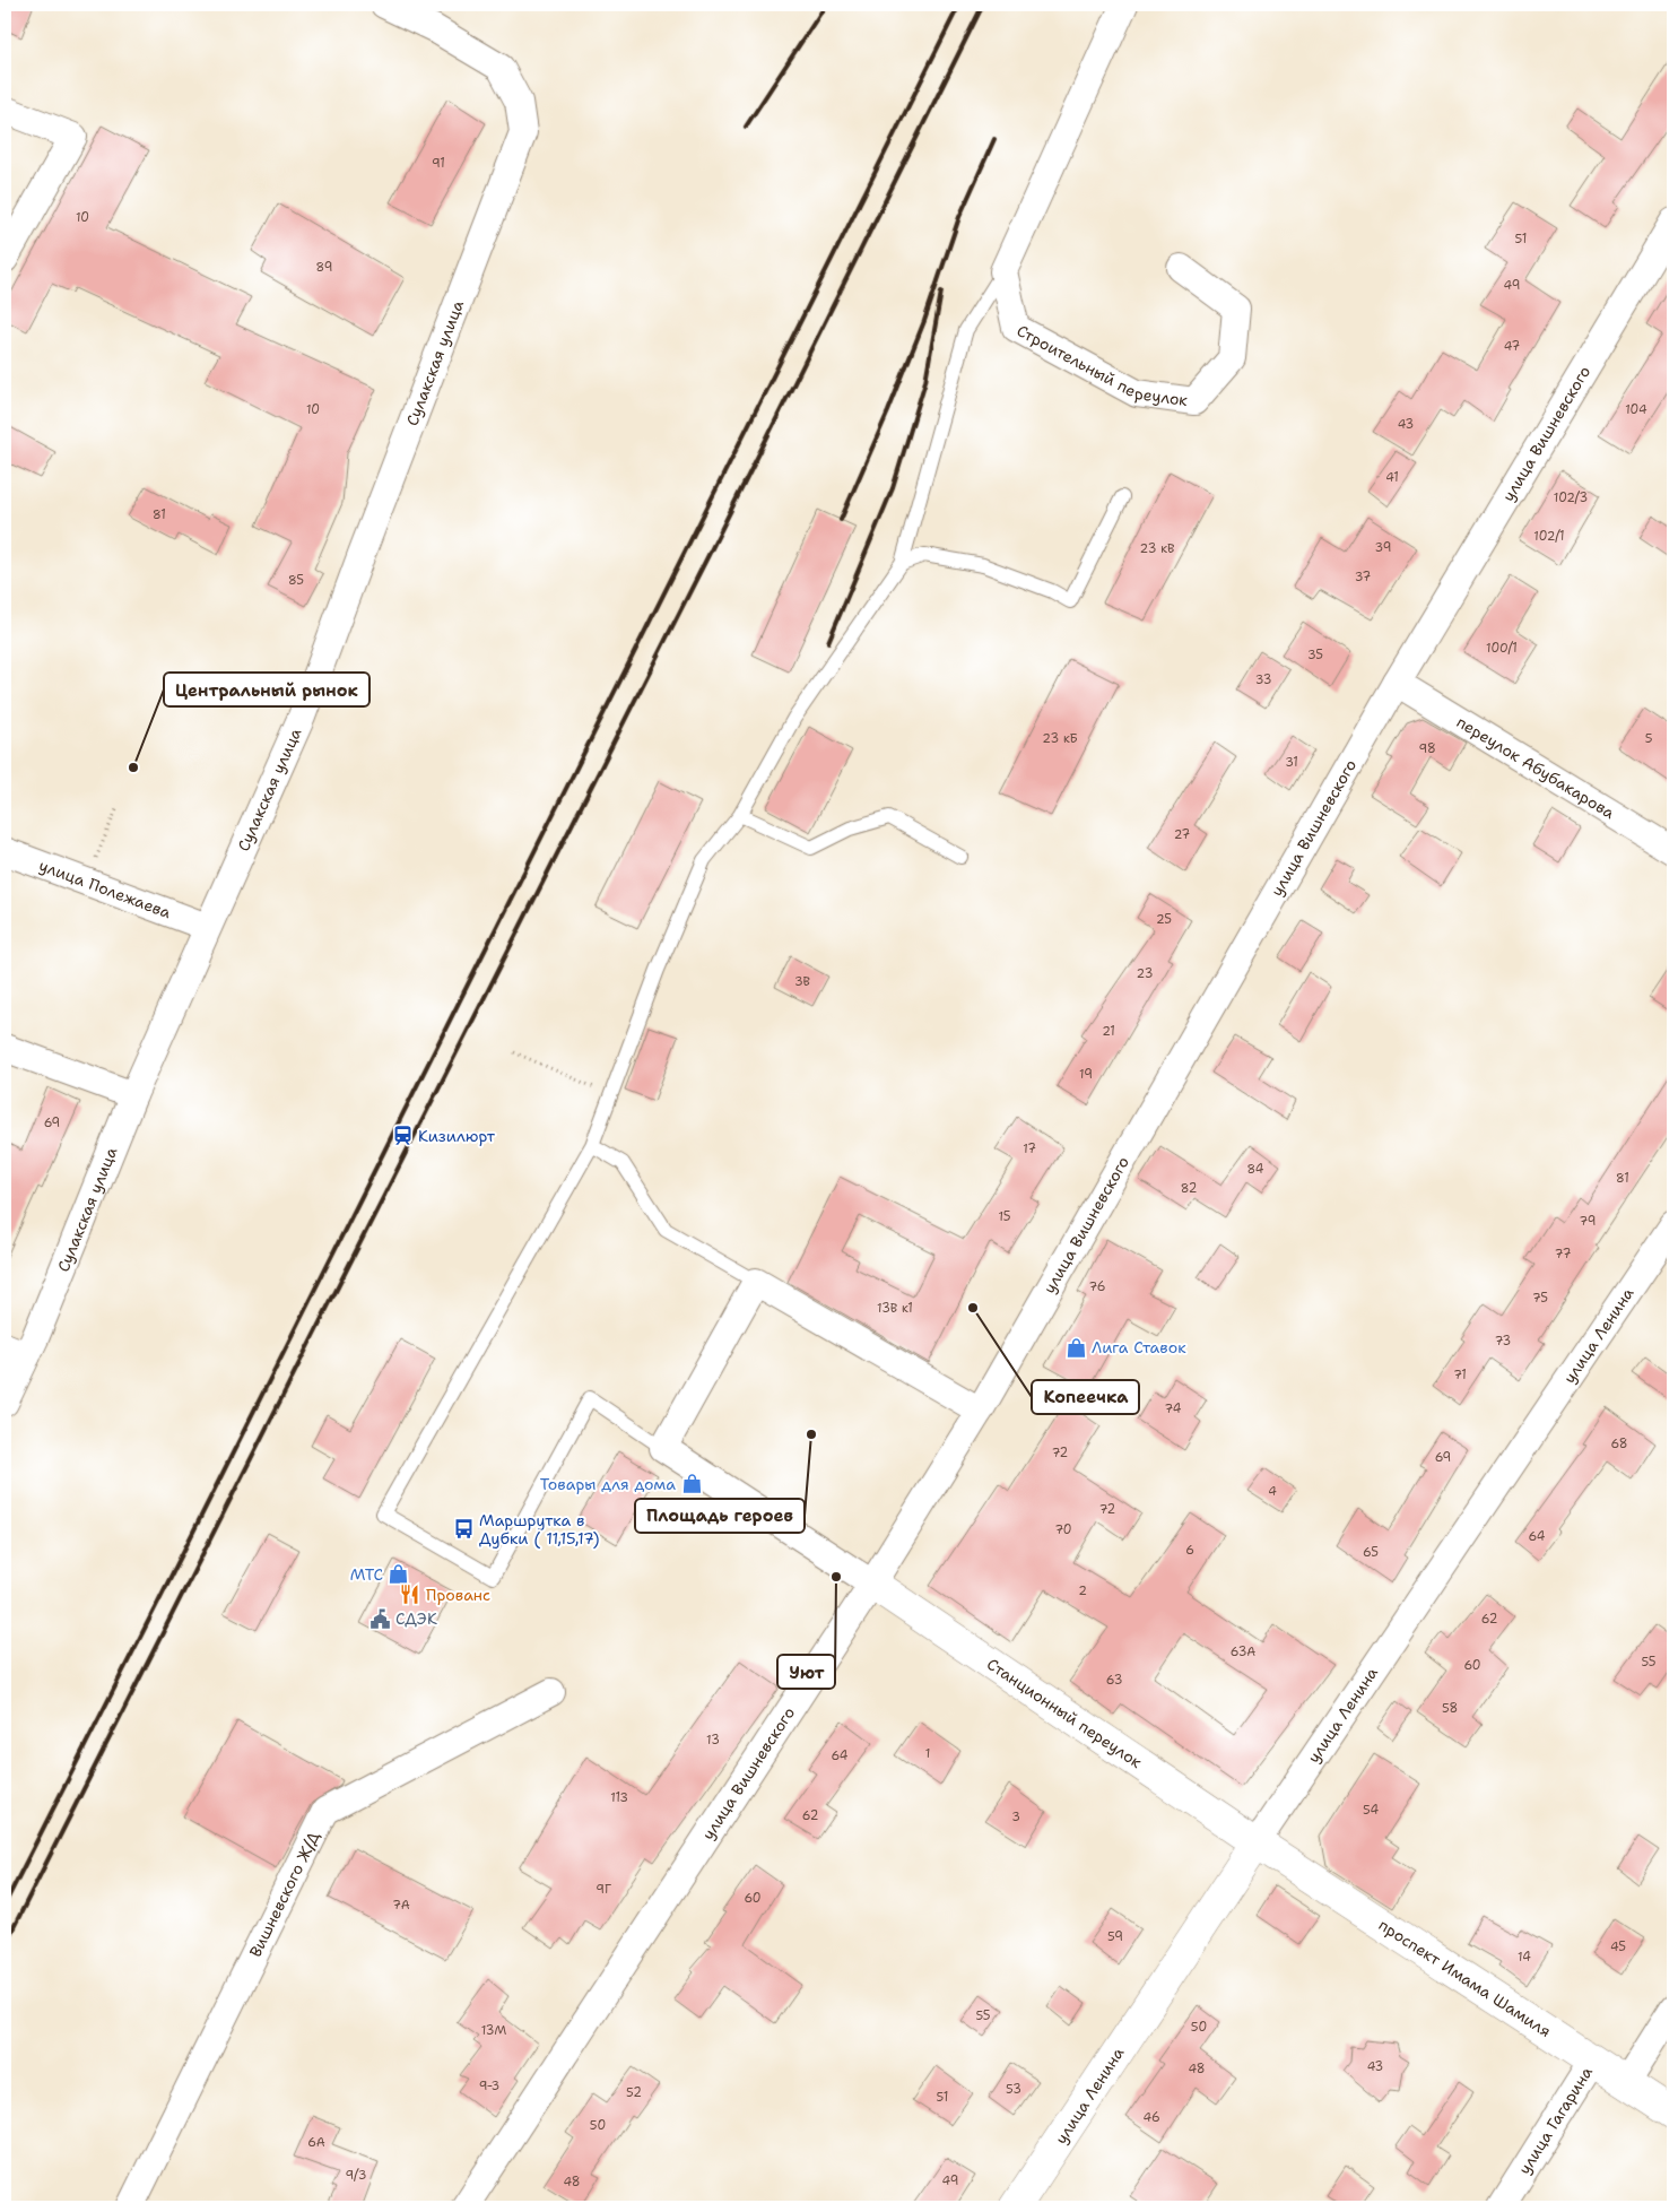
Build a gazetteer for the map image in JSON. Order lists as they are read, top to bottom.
{
  "streets": {
    "street": [
      "Строительный переулок",
      "Сулакская улица",
      "улица Вишневского",
      "переулок Абубакарова",
      "улица Полежаева",
      "улица Ленина",
      "Станционный переулок",
      "Вишневского Ж/Д",
      "проспект Имама Шамиля",
      "улица Гагарина"
    ]
  },
  "crossings": [
    ["Сулакская улица", "улица Полежаева"],
    ["улица Вишневского", "переулок Абубакарова"],
    ["улица Вишневского", "Станционный переулок"],
    ["улица Ленина", "Станционный переулок"],
    ["улица Ленина", "проспект Имама Шамиля"],
    ["Станционный переулок", "проспект Имама Шамиля"],
    ["проспект Имама Шамиля", "улица Гагарина"]
  ],
  "places": {
    "other": [
      "Центральный рынок",
      "Копеечка",
      "Площадь героев",
      "Уют"
    ],
    "station": ["Кизилюрт"],
    "shop": ["Лига Ставок", "Товары для дома", "МТС"],
    "bus stop": ["Маршрутка в Дубки ( 11,15,17)"],
    "restaurant": ["Прованс"],
    "public building": ["СДЭК"]
  },
  "house_numbers": [
    "91",
    "10",
    "51",
    "89",
    "49",
    "47",
    "10",
    "104",
    "43",
    "41",
    "102/3",
    "81",
    "102/1",
    "39",
    "23 кВ",
    "37",
    "85",
    "100/1",
    "35",
    "33",
    "23 кБ",
    "5",
    "98",
    "31",
    "27",
    "25",
    "23",
    "3В",
    "21",
    "19",
    "69",
    "17",
    "84",
    "81",
    "82",
    "15",
    "79",
    "77",
    "76",
    "75",
    "13В к1",
    "73",
    "71",
    "74",
    "68",
    "72",
    "69",
    "4",
    "72",
    "70",
    "64",
    "6",
    "65",
    "2",
    "62",
    "63А",
    "55",
    "60",
    "63",
    "58",
    "13",
    "1",
    "64",
    "11З",
    "54",
    "62",
    "3",
    "9Г",
    "60",
    "7А",
    "59",
    "45",
    "14",
    "55",
    "50",
    "13М",
    "43",
    "48",
    "9-3",
    "53",
    "52",
    "51",
    "46",
    "50",
    "6А",
    "9/3",
    "49",
    "48"
  ]
}
